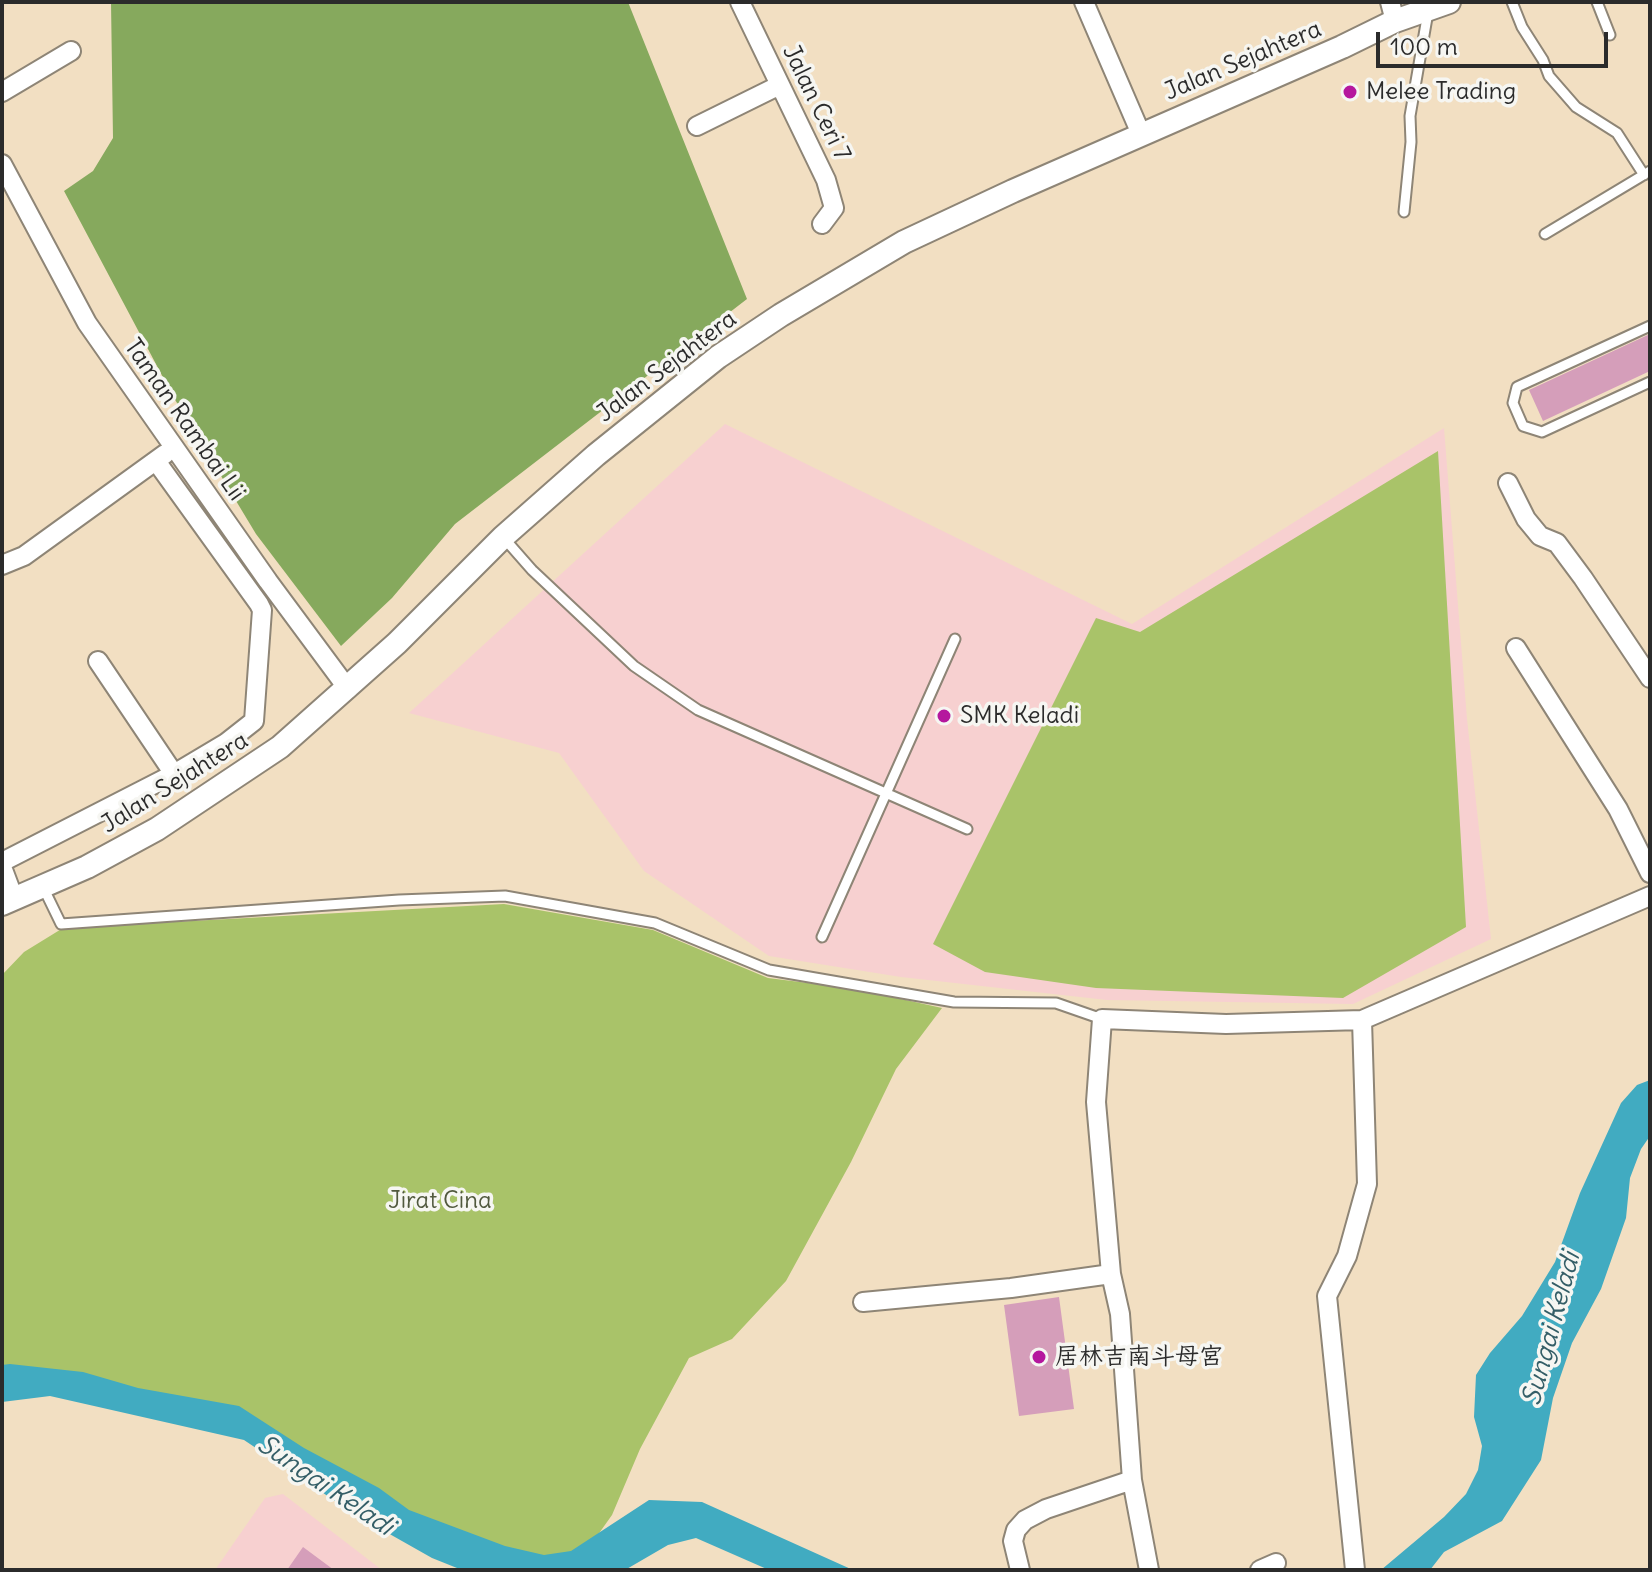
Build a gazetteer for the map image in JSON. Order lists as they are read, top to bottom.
{
  "streets": {
    "street": ["Jalan Sejahtera", "Jalan Ceri 7", "Taman Rambai Lii"]
  },
  "crossings": [
    ["Jalan Sejahtera", "Taman Rambai Lii"]
  ],
  "water": ["Sungai Keladi"],
  "parks": ["Jirat Cina"],
  "places": ["Melee Trading", "SMK Keladi", "居林吉南斗母宫"],
  "scale_bar": "100 m"
}
